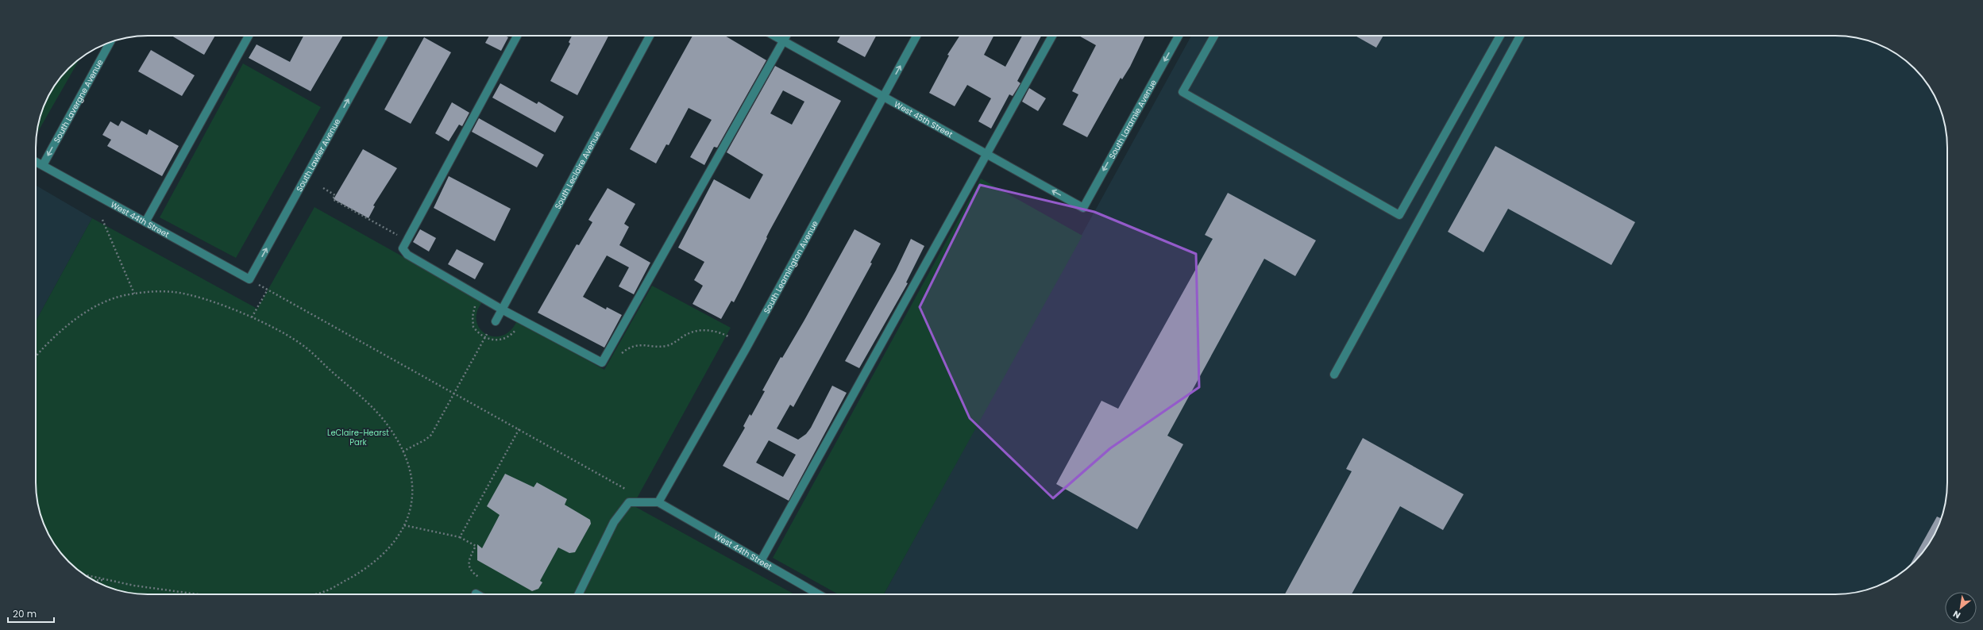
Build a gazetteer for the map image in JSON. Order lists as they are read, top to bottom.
{
  "streets": {
    "street": [
      "South Lavergne Avenue",
      "West 45th Street",
      "South Laramie Avenue",
      "South Lawler Avenue",
      "South Leclaire Avenue",
      "West 44th Street",
      "South Leamington Avenue"
    ]
  },
  "crossings": [
    ["South Lavergne Avenue", "West 44th Street"],
    ["West 45th Street", "South Laramie Avenue"],
    ["West 45th Street", "South Leamington Avenue"],
    ["South Lawler Avenue", "West 44th Street"],
    ["West 44th Street", "South Leamington Avenue"]
  ],
  "one_way": ["South Lavergne Avenue", "South Laramie Avenue", "South Lawler Avenue"],
  "parks": ["LeClaire-Hearst Park"],
  "scale_bar": "20 m",
  "north": "bottom left"
}
